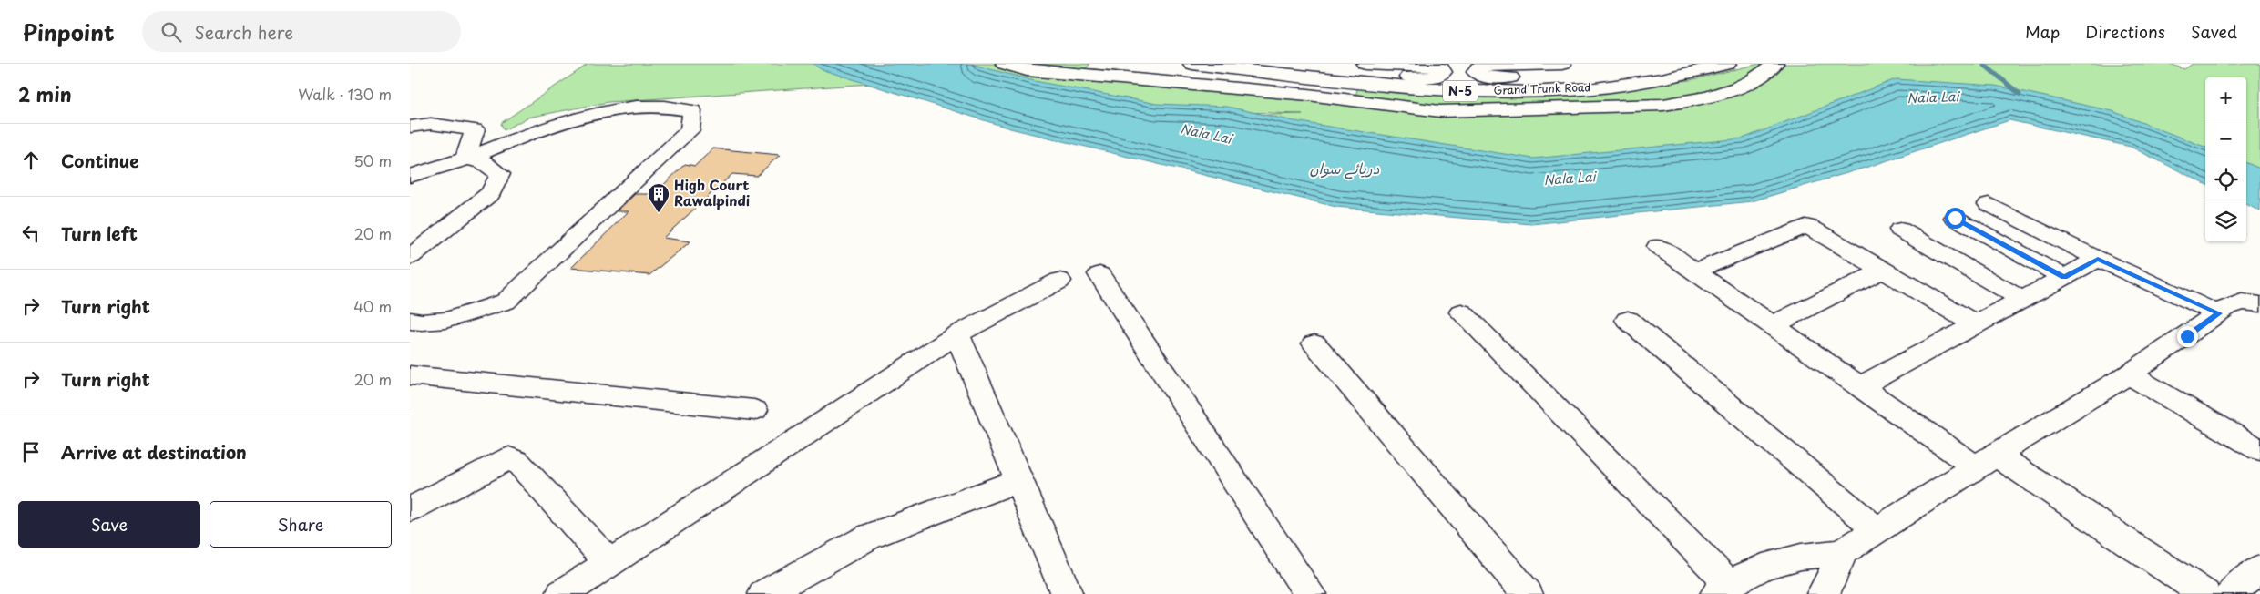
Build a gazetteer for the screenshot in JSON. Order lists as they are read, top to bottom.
{
  "streets": {
    "main road": ["Grand Trunk Road", "N-5"]
  },
  "water": ["Nala Lai", "دریائے سواں"],
  "places": {
    "building": ["High Court Rawalpindi"]
  },
  "page": {
    "header": "Pinpoint",
    "search": "Search here",
    "nav": ["Map", "Directions", "Saved"],
    "heading": ["2 min", "Walk · 130 m"],
    "map_buttons": ["+", "−"],
    "list": [
      ["Continue", "50 m"],
      ["Turn left", "20 m"],
      ["Turn right", "40 m"],
      ["Turn right", "20 m"],
      "Arrive at destination"
    ],
    "buttons": ["Save", "Share"]
  }
}
